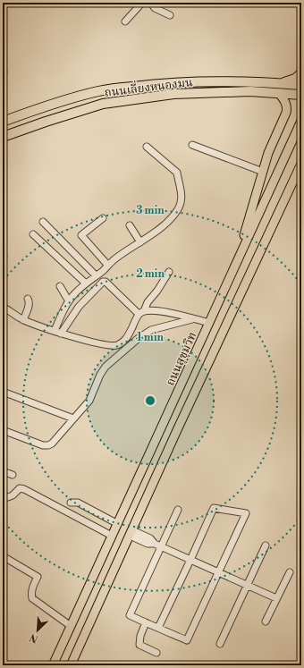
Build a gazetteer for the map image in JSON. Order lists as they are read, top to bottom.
{
  "streets": {
    "highway": ["ถนนเลี่ยงหนองมน"],
    "main road": ["ถนนสุขุมวิท"]
  },
  "north": "bottom left",
  "rings": ["3 min", "2 min", "1 min"]
}
